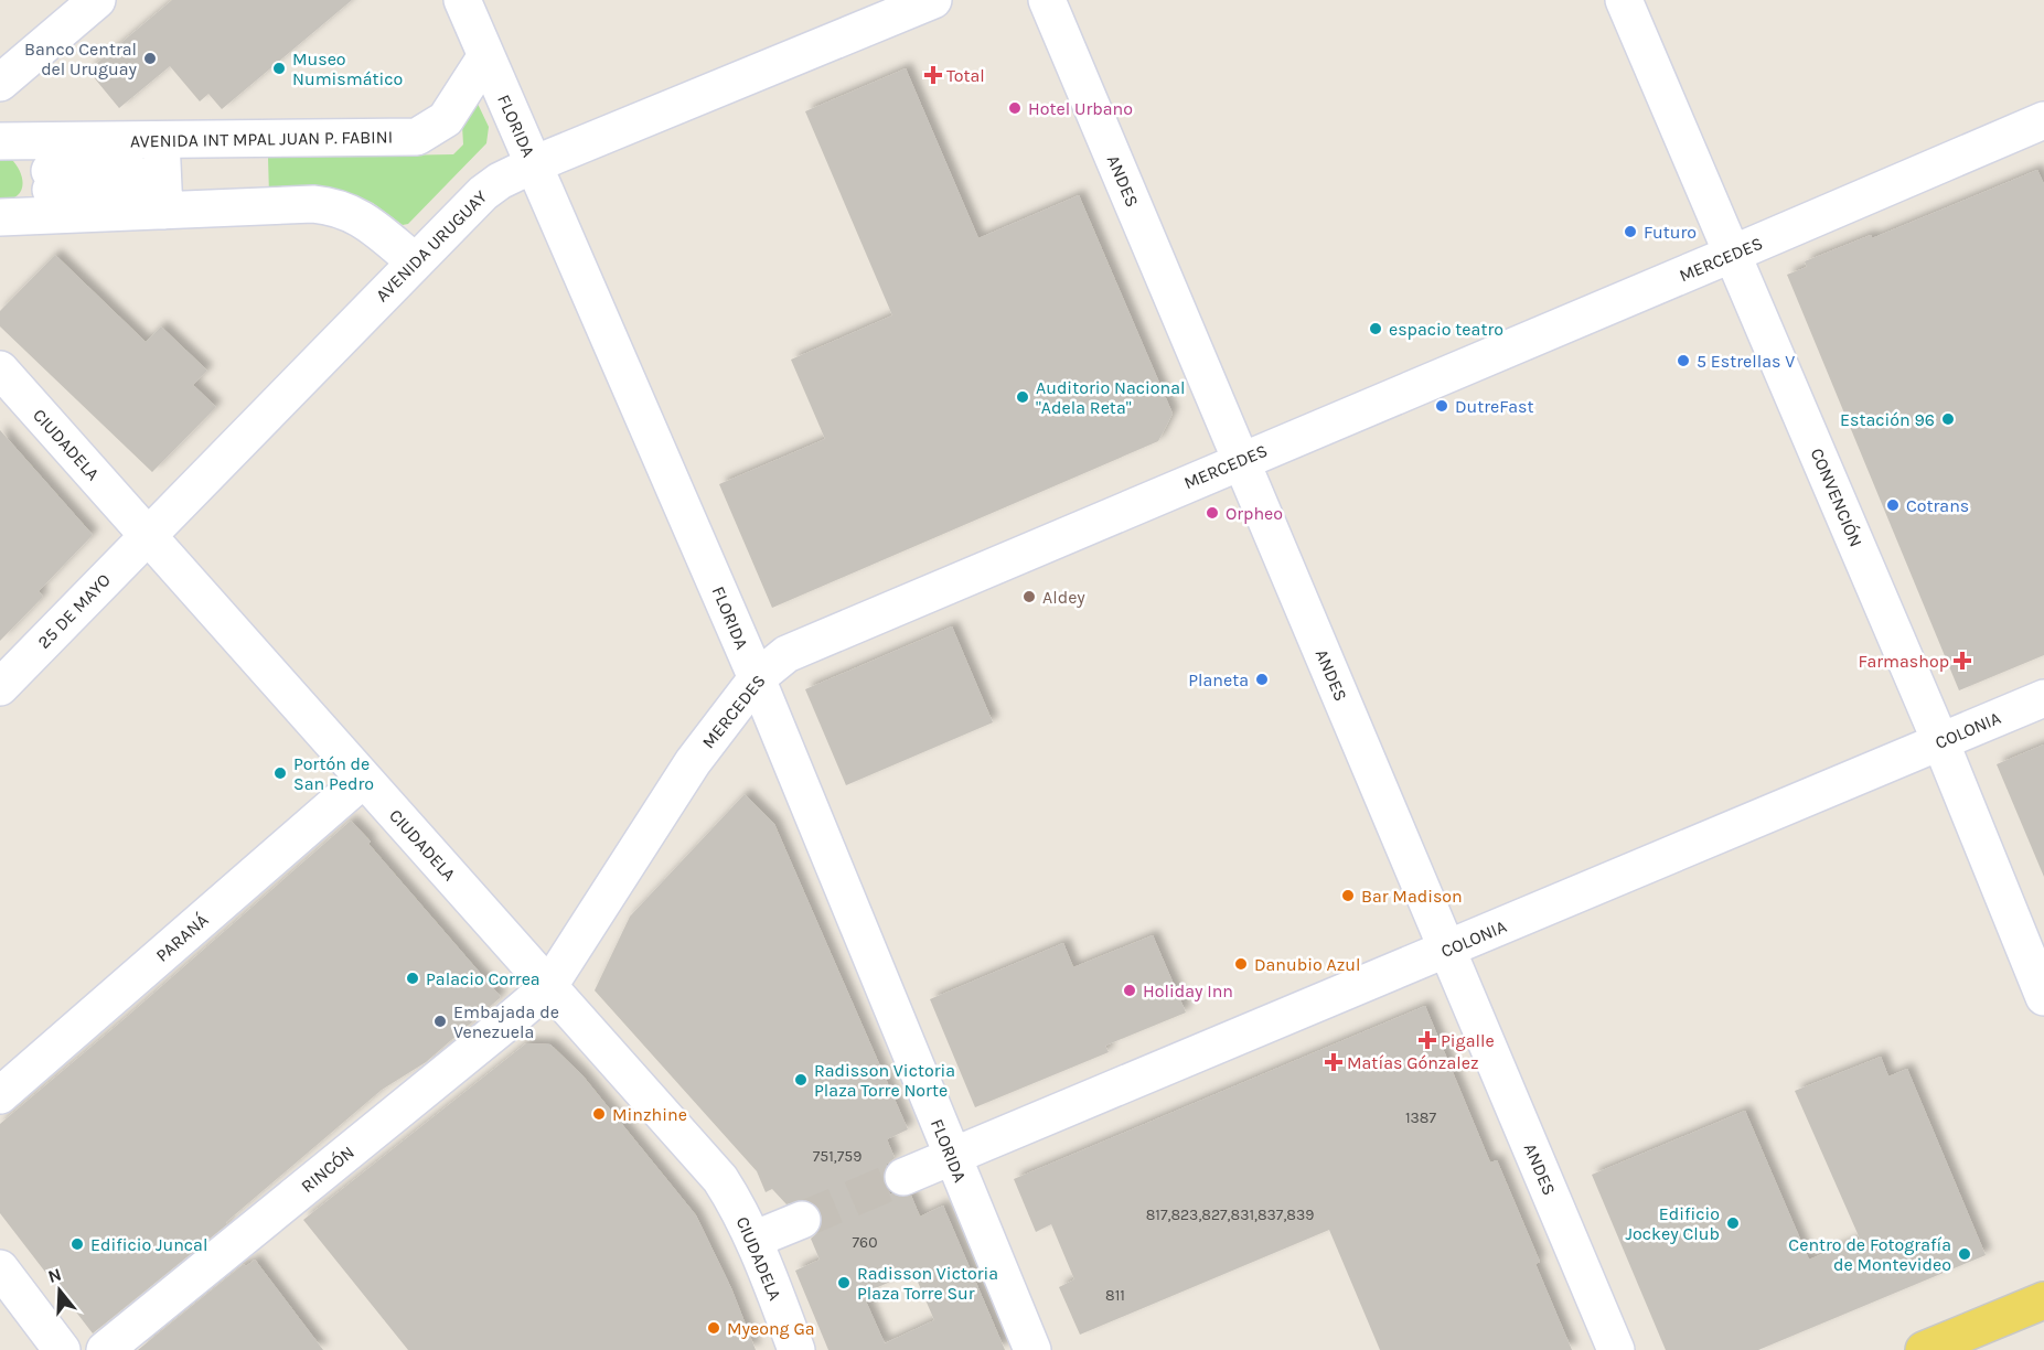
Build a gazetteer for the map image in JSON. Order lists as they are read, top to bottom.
{
  "streets": {
    "street": [
      "FLORIDA",
      "AVENIDA INT MPAL JUAN P. FABINI",
      "ANDES",
      "AVENIDA URUGUAY",
      "MERCEDES",
      "CIUDADELA",
      "CONVENCIÓN",
      "25 DE MAYO",
      "COLONIA",
      "PARANÁ",
      "RINCÓN"
    ]
  },
  "crossings": [
    ["FLORIDA", "AVENIDA INT MPAL JUAN P. FABINI"],
    ["FLORIDA", "AVENIDA URUGUAY"],
    ["FLORIDA", "MERCEDES"],
    ["FLORIDA", "COLONIA"],
    ["AVENIDA INT MPAL JUAN P. FABINI", "AVENIDA URUGUAY"],
    ["ANDES", "MERCEDES"],
    ["ANDES", "COLONIA"],
    ["AVENIDA URUGUAY", "CIUDADELA"],
    ["AVENIDA URUGUAY", "25 DE MAYO"],
    ["MERCEDES", "CIUDADELA"],
    ["MERCEDES", "CONVENCIÓN"],
    ["MERCEDES", "RINCÓN"],
    ["CIUDADELA", "25 DE MAYO"],
    ["CIUDADELA", "PARANÁ"],
    ["CIUDADELA", "RINCÓN"],
    ["CONVENCIÓN", "COLONIA"]
  ],
  "places": {
    "other": [
      "Banco Central del Uruguay",
      "Museo Numismático",
      "Hotel Urbano",
      "Futuro",
      "espacio teatro",
      "5 Estrellas V",
      "Auditorio Nacional \"Adela Reta\"",
      "DutreFast",
      "Estación 96",
      "Cotrans",
      "Orpheo",
      "Aldey",
      "Planeta",
      "Portón de San Pedro",
      "Bar Madison",
      "Danubio Azul",
      "Palacio Correa",
      "Holiday Inn",
      "Embajada de Venezuela",
      "Radisson Victoria Plaza Torre Norte",
      "Minzhine",
      "Edificio Jockey Club",
      "Edificio Juncal",
      "Centro de Fotografía de Montevideo",
      "Radisson Victoria Plaza Torre Sur",
      "Myeong Ga"
    ],
    "health": [
      "Total",
      "Farmashop",
      "Pigalle",
      "Matías Gónzalez"
    ]
  },
  "house_numbers": [
    "1387",
    "751,759",
    "817,823,827,831,837,839",
    "760",
    "811"
  ],
  "north": "top"
}
